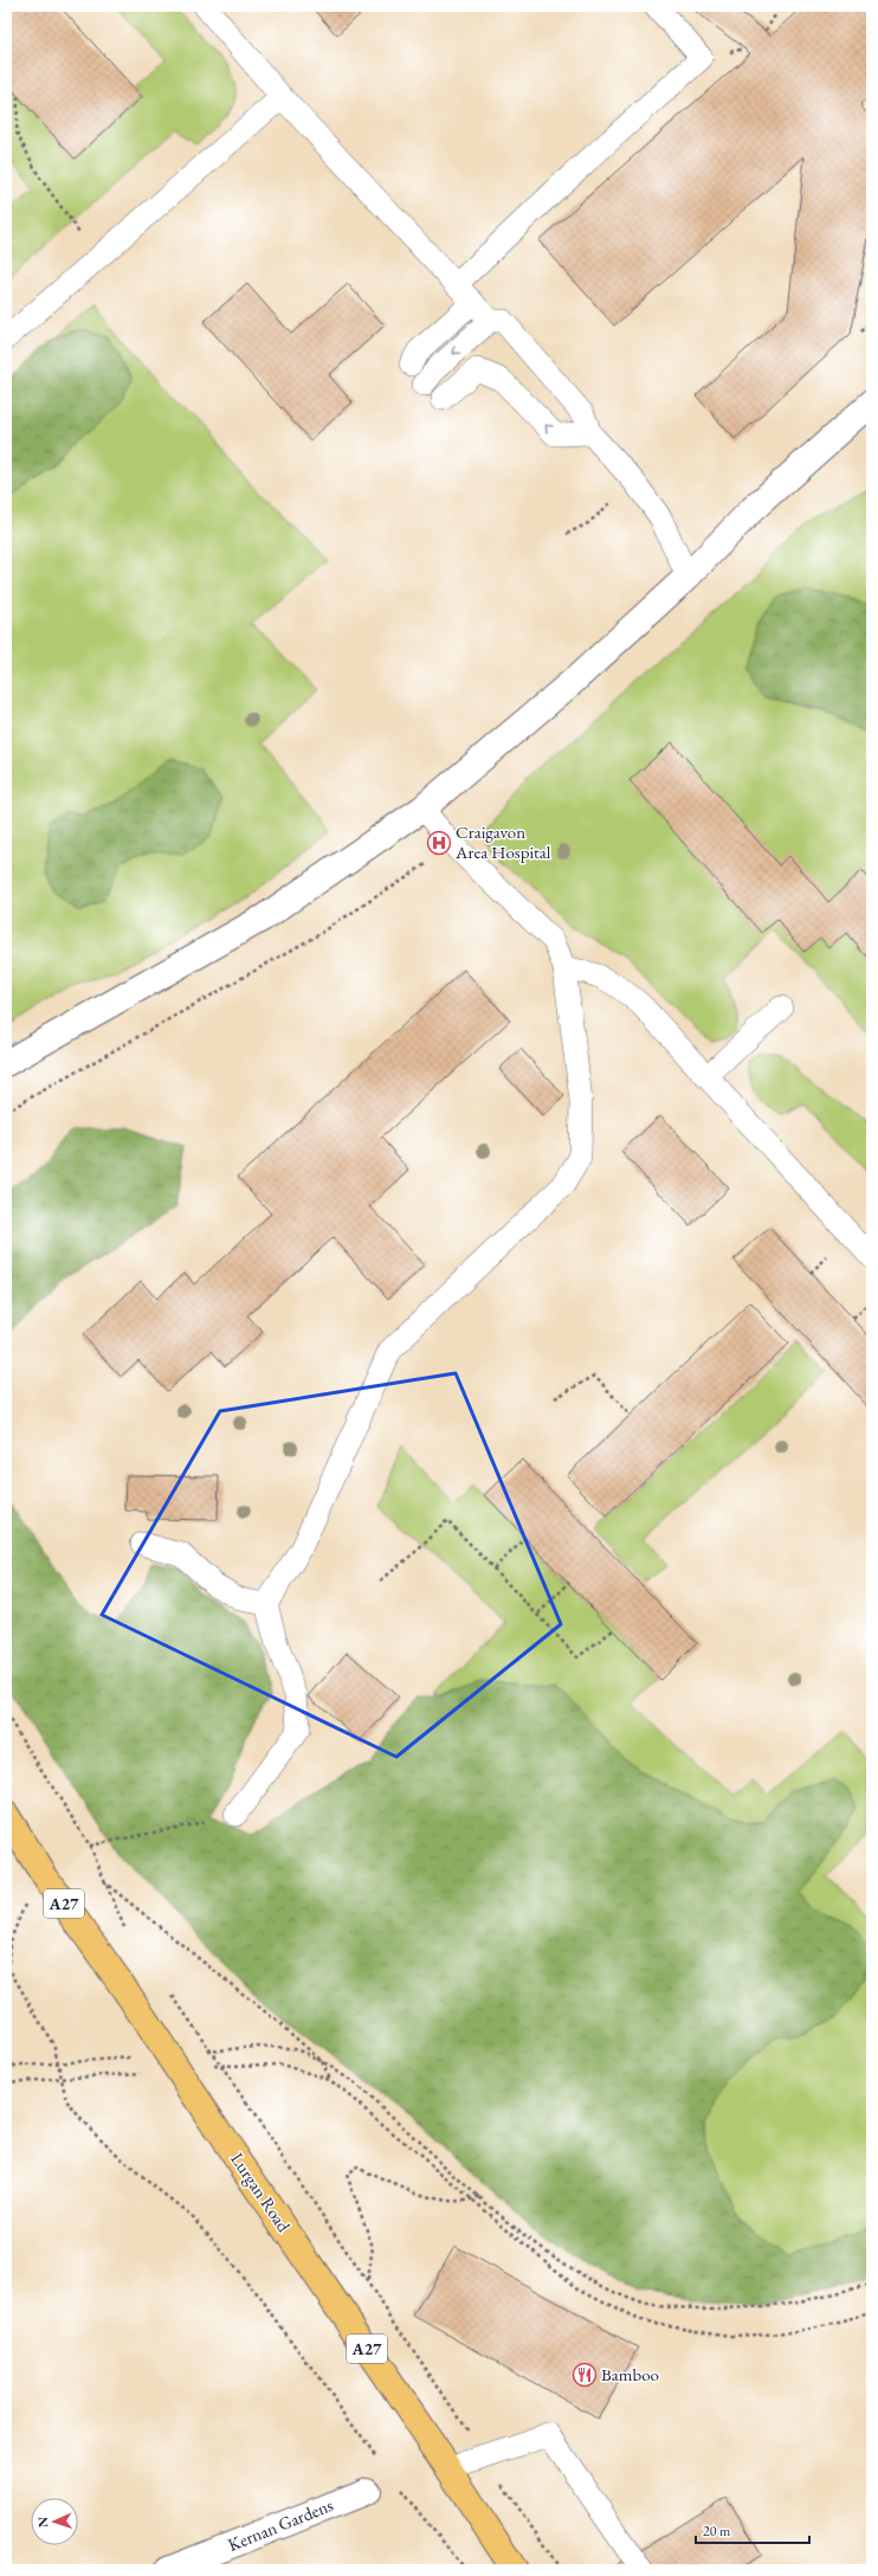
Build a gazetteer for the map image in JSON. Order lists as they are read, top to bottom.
{
  "streets": {
    "main road": ["A27", "Lurgan Road"],
    "street": ["Kernan Gardens"]
  },
  "places": {
    "hospital": ["Craigavon Area Hospital"],
    "restaurant": ["Bamboo"]
  },
  "scale_bar": "20 m",
  "north": "left"
}
